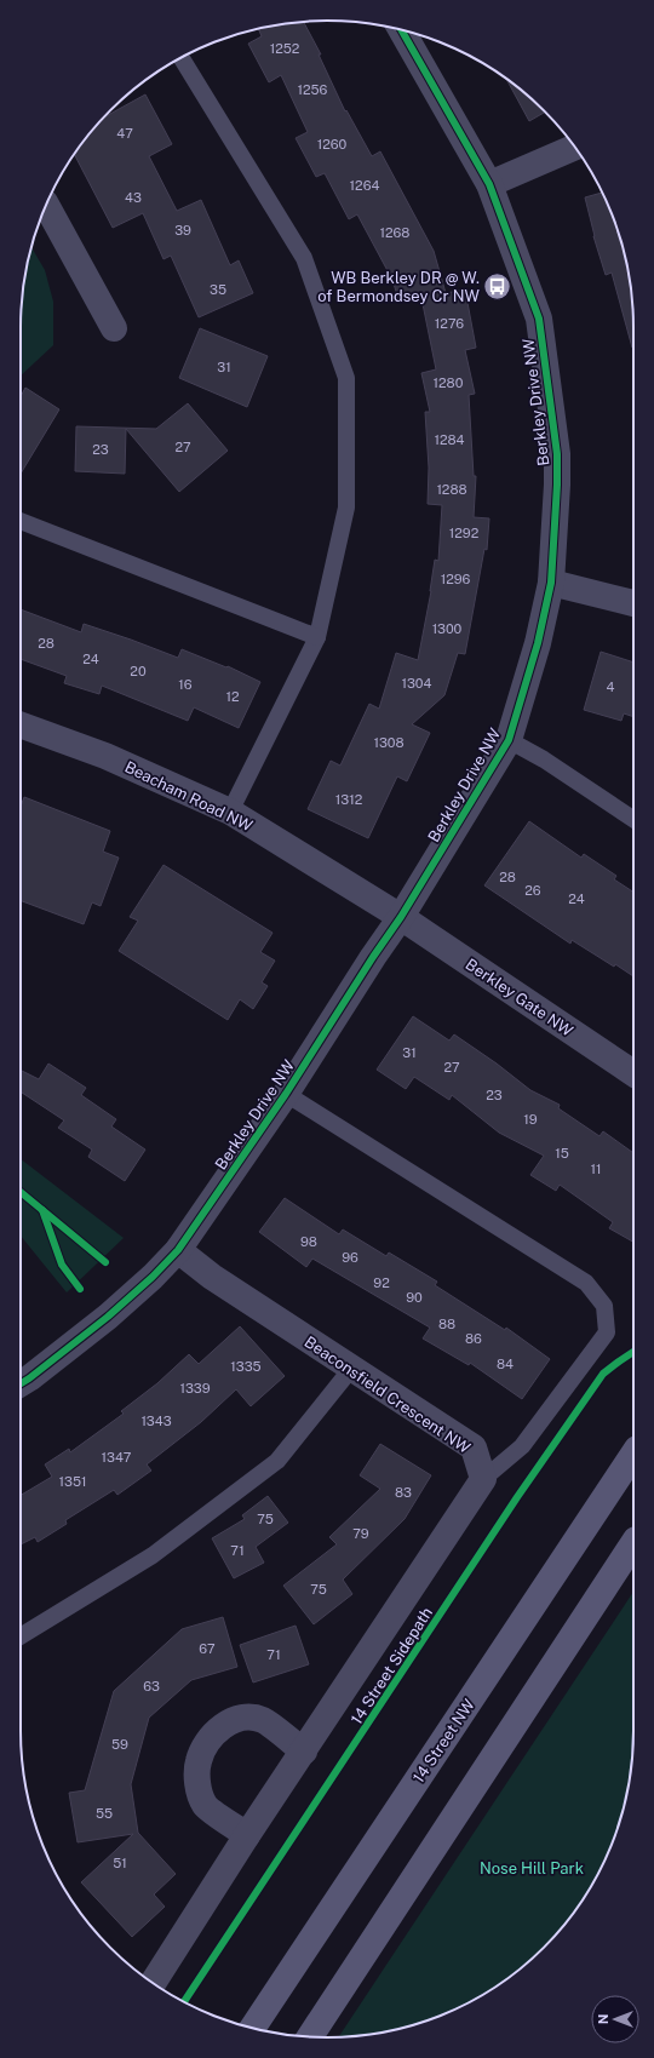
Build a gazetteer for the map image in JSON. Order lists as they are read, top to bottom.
{
  "streets": {
    "main road": ["14 Street NW"],
    "street": [
      "Berkley Drive NW",
      "Beacham Road NW",
      "Berkley Gate NW",
      "Beaconsfield Crescent NW"
    ],
    "cycle path": ["14 Street Sidepath"]
  },
  "crossings": [
    ["Berkley Drive NW", "Beacham Road NW"],
    ["Berkley Drive NW", "Berkley Gate NW"],
    ["Berkley Drive NW", "Beaconsfield Crescent NW"],
    ["Beacham Road NW", "Berkley Gate NW"]
  ],
  "parks": ["Nose Hill Park"],
  "places": {
    "bus stop": ["WB Berkley DR @ W. of Bermondsey Cr NW"]
  },
  "house_numbers": [
    "1252",
    "1256",
    "47",
    "1260",
    "1264",
    "43",
    "39",
    "1268",
    "35",
    "1276",
    "31",
    "1280",
    "1284",
    "27",
    "23",
    "1288",
    "1292",
    "1296",
    "1300",
    "28",
    "24",
    "20",
    "1304",
    "16",
    "4",
    "12",
    "1308",
    "1312",
    "28",
    "26",
    "24",
    "31",
    "27",
    "23",
    "19",
    "15",
    "11",
    "98",
    "96",
    "92",
    "90",
    "88",
    "86",
    "84",
    "1335",
    "1339",
    "1343",
    "1347",
    "1351",
    "83",
    "75",
    "79",
    "71",
    "75",
    "67",
    "71",
    "63",
    "59",
    "55",
    "51"
  ],
  "north": "left"
}
